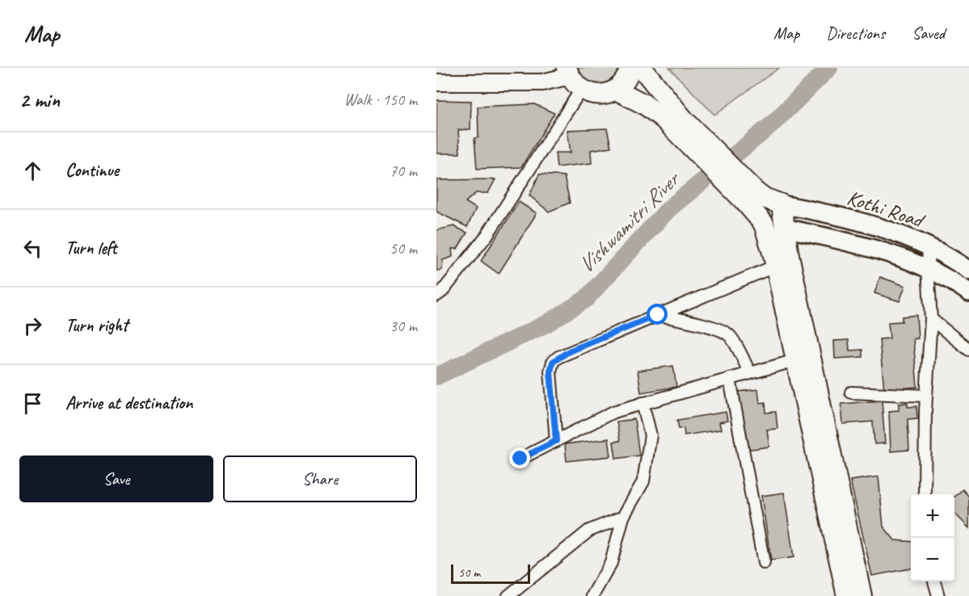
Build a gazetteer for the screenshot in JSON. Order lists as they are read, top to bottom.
{
  "streets": {
    "main road": ["Kothi Road"]
  },
  "water": ["Vishwamitri River"],
  "scale_bar": "50 m",
  "page": {
    "header": "Map",
    "nav": ["Map", "Directions", "Saved"],
    "heading": ["2 min", "Walk · 150 m"],
    "list": [
      ["Continue", "70 m"],
      ["Turn left", "50 m"],
      ["Turn right", "30 m"],
      "Arrive at destination"
    ],
    "buttons": ["Save", "Share"],
    "map_buttons": ["+", "−"],
    "scale": "50 m"
  }
}
